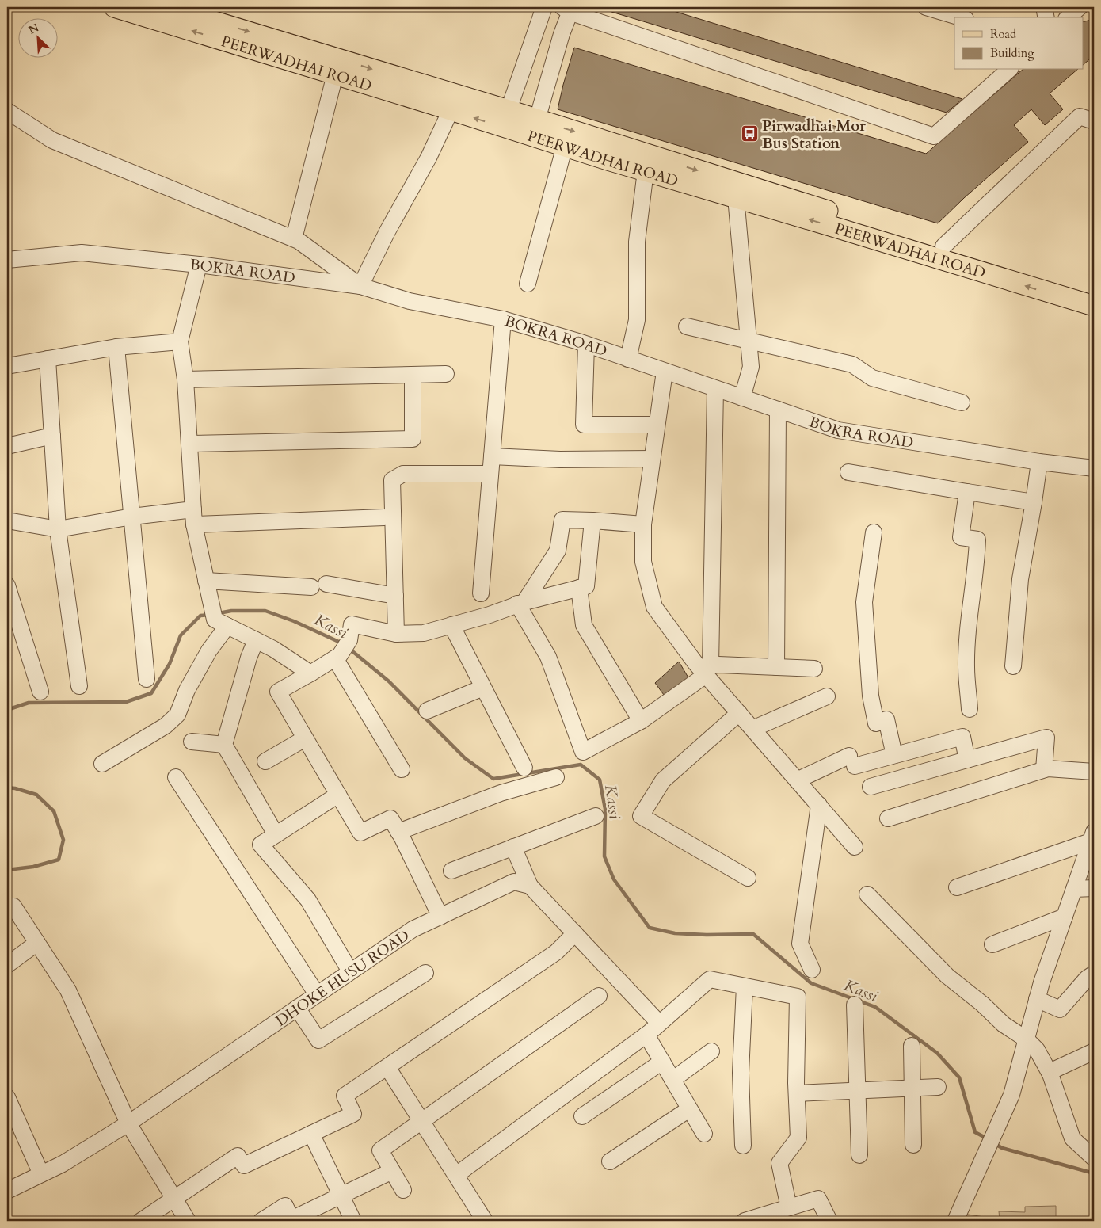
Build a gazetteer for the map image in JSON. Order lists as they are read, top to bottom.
{
  "streets": {
    "main road": ["PEERWADHAI ROAD"],
    "street": ["BOKRA ROAD", "DHOKE HUSU ROAD"]
  },
  "water": ["Kassi"],
  "places": {
    "bus stop": ["Pirwadhai Mor Bus Station"]
  },
  "legend": ["Road", "Building"],
  "north": "top left"
}
